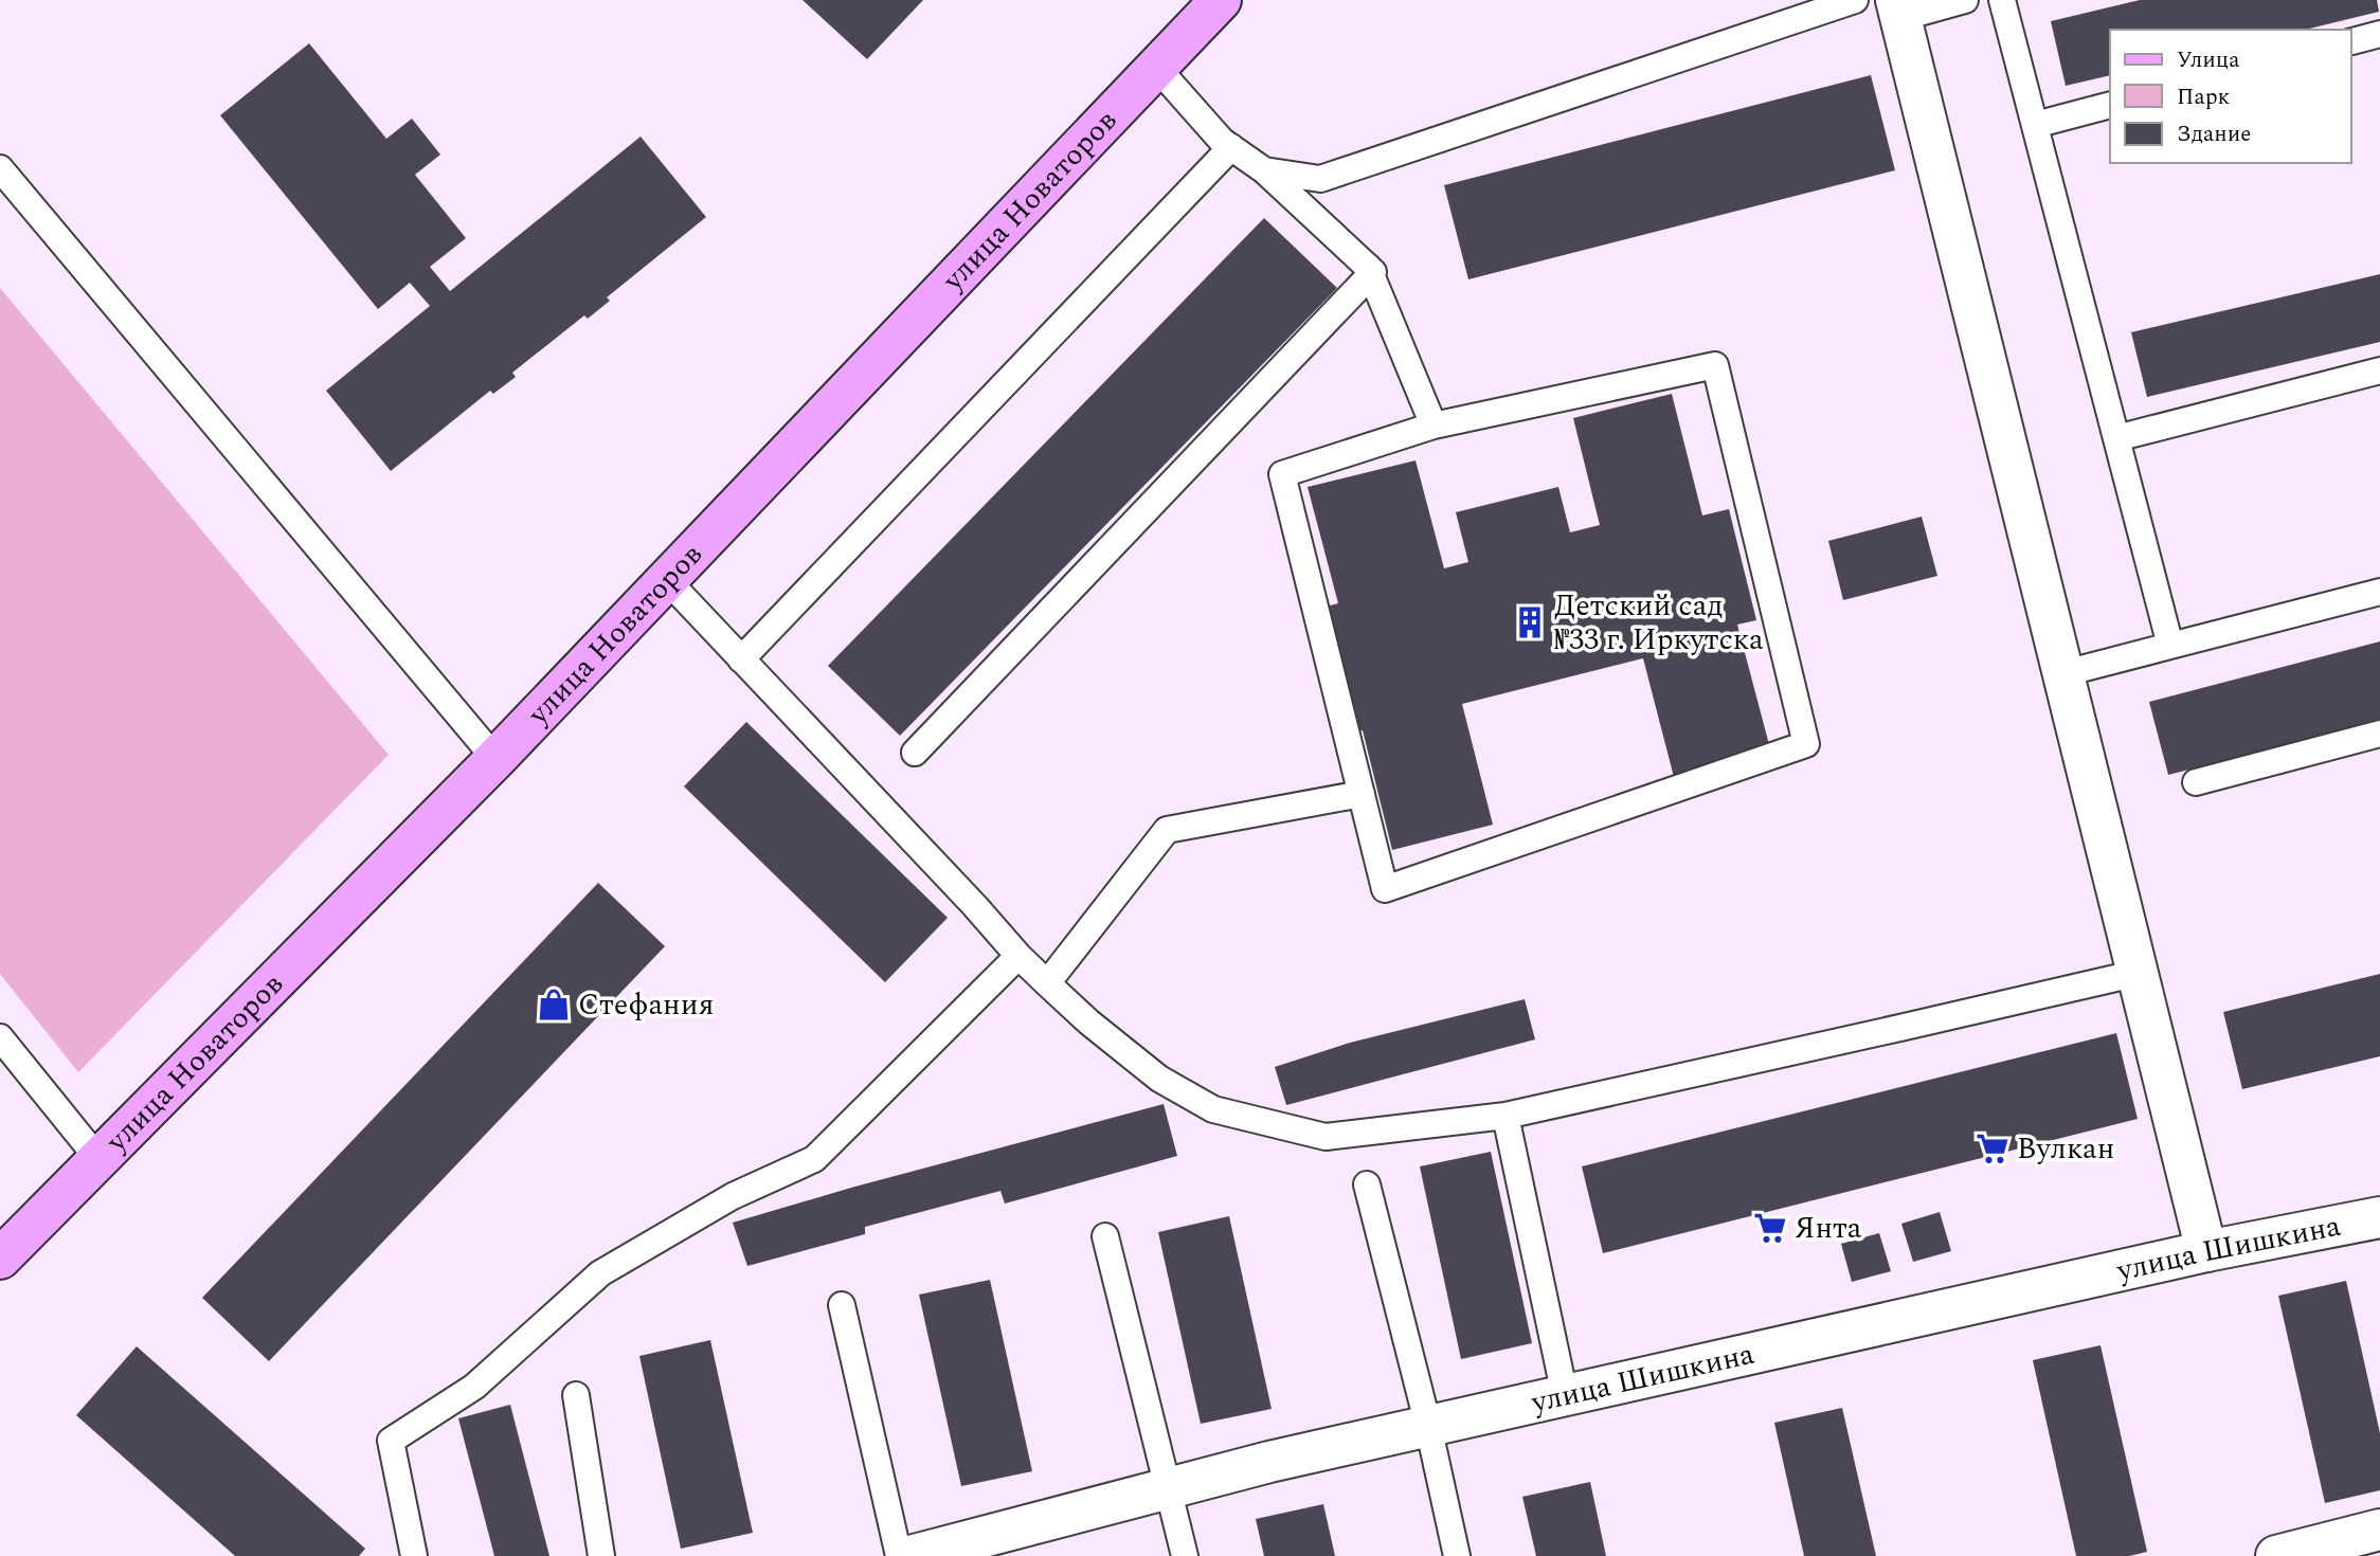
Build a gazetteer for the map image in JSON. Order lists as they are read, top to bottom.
{
  "streets": {
    "main road": ["улица Новаторов"],
    "street": ["улица Шишкина"]
  },
  "places": {
    "building": ["Детский сад №33 г. Иркутска"],
    "shop": ["Стефания"],
    "supermarket": ["Вулкан", "Янта"]
  },
  "legend": ["Улица", "Парк", "Здание"]
}
